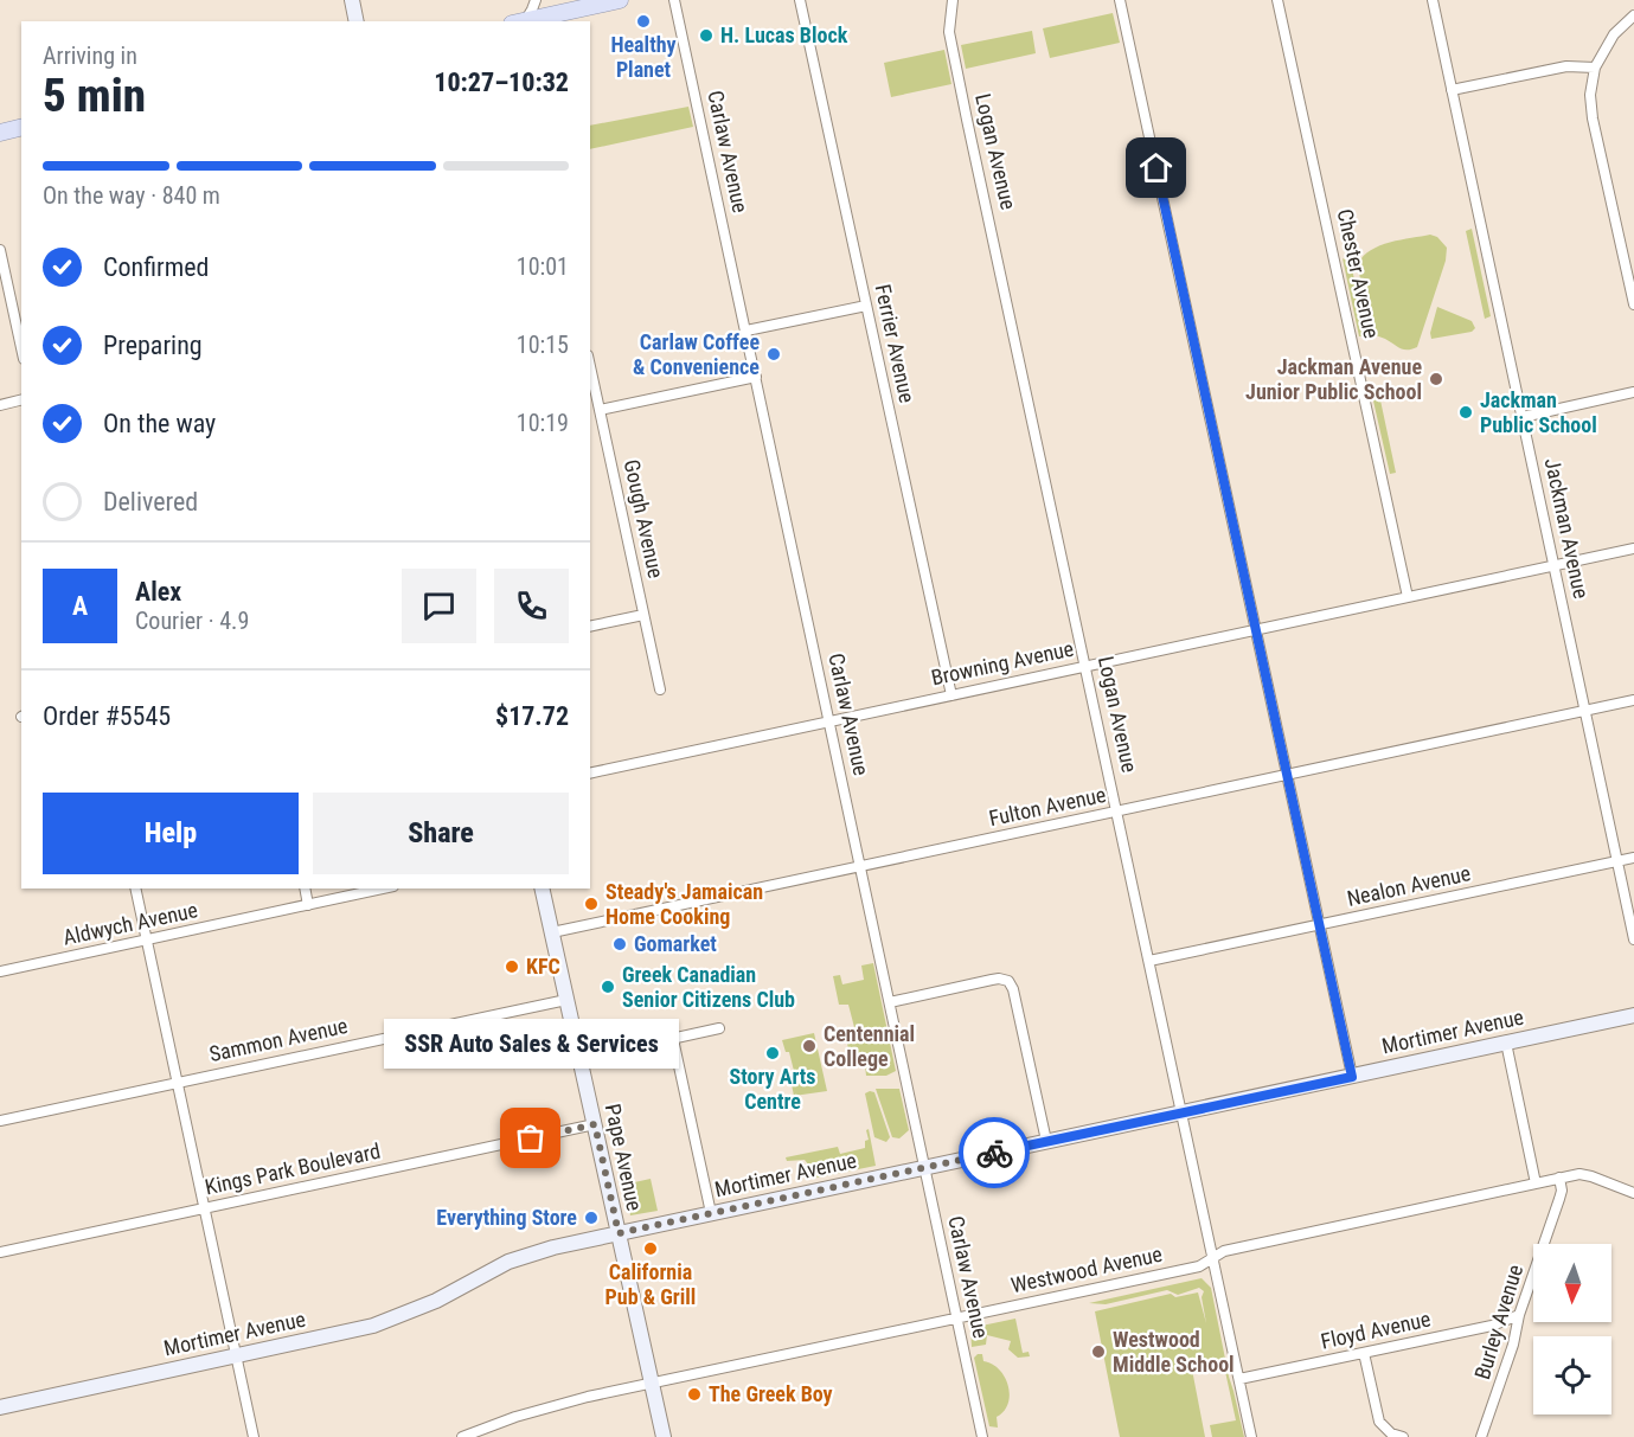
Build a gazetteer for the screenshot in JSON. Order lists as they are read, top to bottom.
{
  "streets": {
    "street": [
      "Carlaw Avenue",
      "Logan Avenue",
      "Chester Avenue",
      "Ferrier Avenue",
      "Gough Avenue",
      "Jackman Avenue",
      "Browning Avenue",
      "Fulton Avenue",
      "Nealon Avenue",
      "Aldwych Avenue",
      "Mortimer Avenue",
      "Sammon Avenue",
      "Pape Avenue",
      "Kings Park Boulevard",
      "Westwood Avenue",
      "Burley Avenue",
      "Floyd Avenue"
    ]
  },
  "crossings": [
    ["Carlaw Avenue", "Browning Avenue"],
    ["Carlaw Avenue", "Fulton Avenue"],
    ["Carlaw Avenue", "Mortimer Avenue"],
    ["Carlaw Avenue", "Westwood Avenue"],
    ["Logan Avenue", "Browning Avenue"],
    ["Logan Avenue", "Fulton Avenue"],
    ["Logan Avenue", "Nealon Avenue"],
    ["Logan Avenue", "Mortimer Avenue"],
    ["Logan Avenue", "Westwood Avenue"],
    ["Logan Avenue", "Floyd Avenue"],
    ["Chester Avenue", "Browning Avenue"],
    ["Ferrier Avenue", "Browning Avenue"],
    ["Jackman Avenue", "Browning Avenue"],
    ["Jackman Avenue", "Fulton Avenue"],
    ["Jackman Avenue", "Nealon Avenue"],
    ["Fulton Avenue", "Pape Avenue"],
    ["Mortimer Avenue", "Pape Avenue"],
    ["Sammon Avenue", "Pape Avenue"],
    ["Pape Avenue", "Kings Park Boulevard"],
    ["Pape Avenue", "Westwood Avenue"],
    ["Westwood Avenue", "Burley Avenue"],
    ["Burley Avenue", "Floyd Avenue"]
  ],
  "places": [
    "Healthy Planet",
    "H. Lucas Block",
    "Carlaw Coffee & Convenience",
    "Jackman Avenue Junior Public School",
    "Jackman Public School",
    "Steady's Jamaican Home Cooking",
    "Gomarket",
    "KFC",
    "Greek Canadian Senior Citizens Club",
    "Centennial College",
    "Story Arts Centre",
    "SSR Auto Sales & Services",
    "Everything Store",
    "California Pub & Grill",
    "Westwood Middle School",
    "The Greek Boy"
  ],
  "north": "bottom",
  "page": {
    "heading": ["5 min", "Arriving in", "10:27–10:32"],
    "panel": [
      "Alex",
      "Courier · 4.9",
      "Order #5545",
      "$17.72"
    ],
    "bar": "On the way · 840 m",
    "list": [
      ["Confirmed", "10:01"],
      ["Preparing", "10:15"],
      ["On the way", "10:19"],
      "Delivered"
    ],
    "round": "A",
    "buttons": ["Help", "Share"],
    "bubble": "SSR Auto Sales & Services"
  }
}
